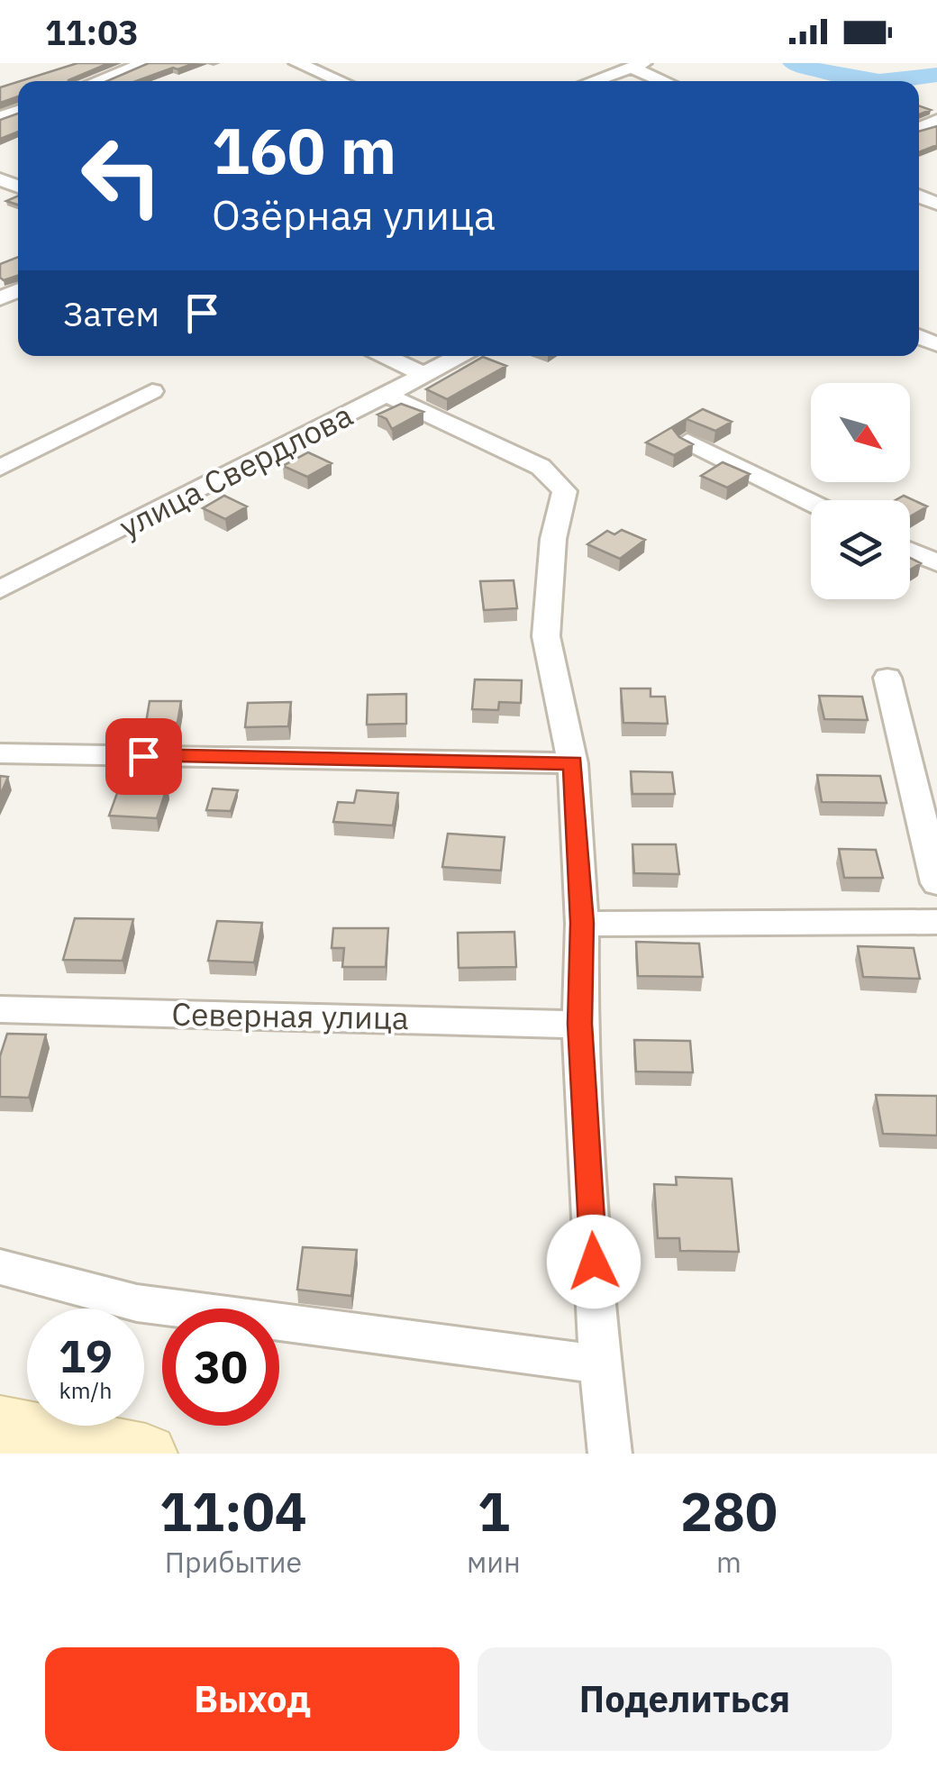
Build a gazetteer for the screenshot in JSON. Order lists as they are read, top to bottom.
{
  "streets": {
    "street": ["улица Свердлова", "Северная улица"]
  },
  "north": "bottom right",
  "page": {
    "status": "11:03",
    "turn": ["160 m", "Озёрная улица"],
    "then": "Затем",
    "speed": "19 km/h",
    "limit": "30",
    "eta": [
      "11:04",
      "Прибытие",
      "1",
      "мин",
      "280",
      "m"
    ],
    "buttons": ["Выход", "Поделиться"]
  }
}
